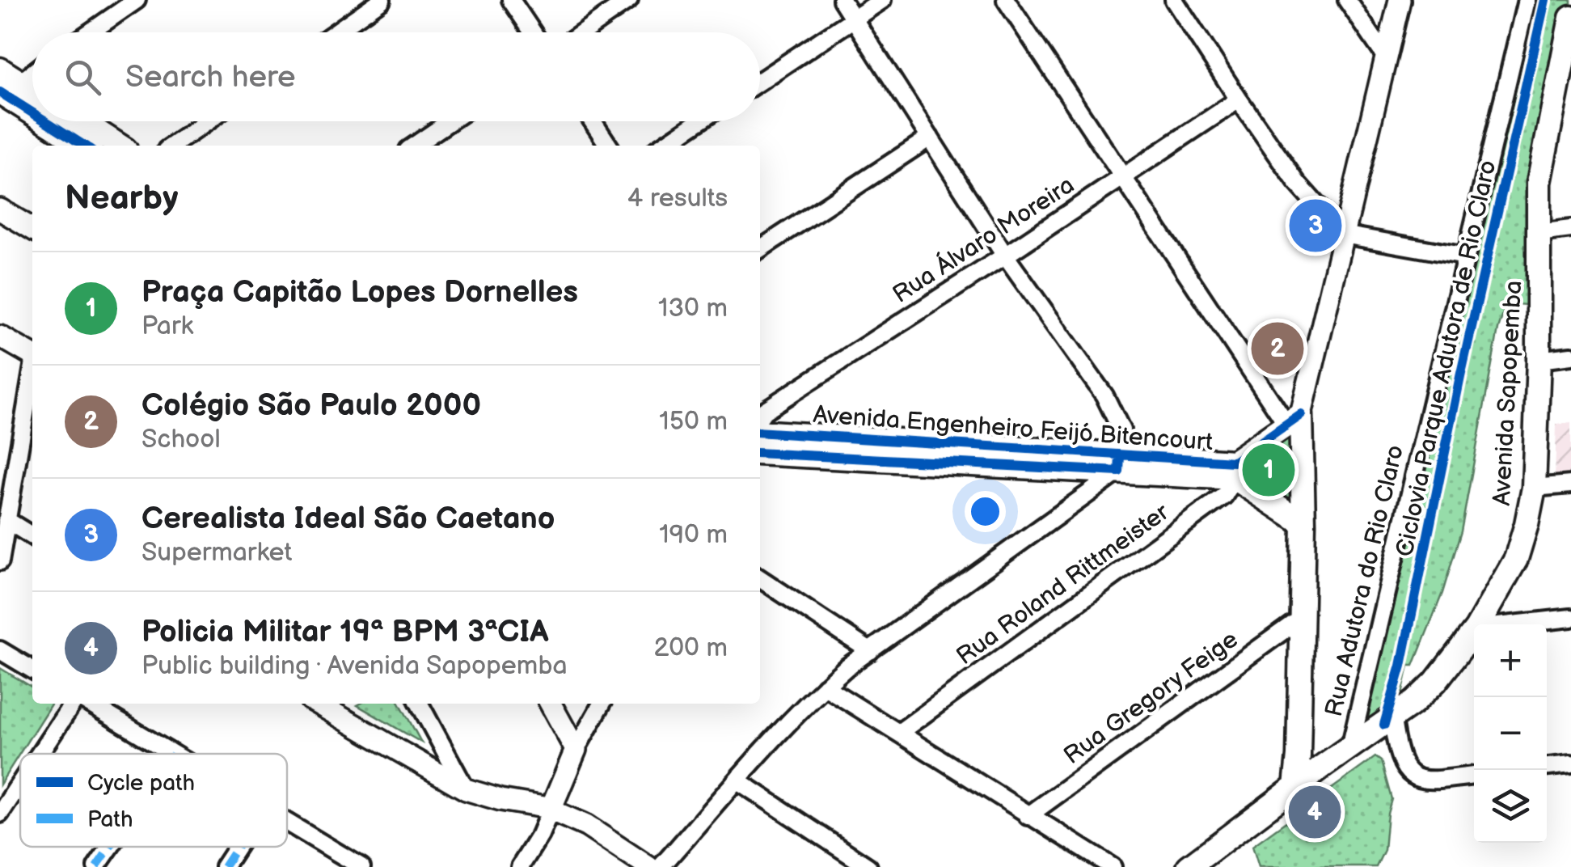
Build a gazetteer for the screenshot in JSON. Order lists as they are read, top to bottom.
{
  "streets": {
    "main road": ["Avenida Sapopemba", "Avenida Engenheiro Feijó Bitencourt"],
    "street": [
      "Rua Álvaro Moreira",
      "Rua Adutora do Rio Claro",
      "Rua Roland Rittmeister",
      "Rua Gregory Feige"
    ],
    "cycle path": ["Ciclovia Parque Adutora de Rio Claro"]
  },
  "crossings": [
    ["Avenida Sapopemba", "Rua Adutora do Rio Claro"],
    ["Avenida Engenheiro Feijó Bitencourt", "Rua Roland Rittmeister"]
  ],
  "legend": ["Cycle path", "Path"],
  "page": {
    "search": "Search here",
    "heading": ["Nearby", "4 results"],
    "pins": [
      "3",
      "2",
      "1",
      "4"
    ],
    "list": [
      {
        "mark": "1",
        "name": "Praça Capitão Lopes Dornelles",
        "note": "Park",
        "value": "130 m"
      },
      {
        "mark": "2",
        "name": "Colégio São Paulo 2000",
        "note": "School",
        "value": "150 m"
      },
      {
        "mark": "3",
        "name": "Cerealista Ideal São Caetano",
        "note": "Supermarket",
        "value": "190 m"
      },
      {
        "mark": "4",
        "name": "Policia Militar 19ª BPM 3ªCIA",
        "note": "Public building · Avenida Sapopemba",
        "value": "200 m"
      }
    ],
    "map_buttons": ["+", "−"]
  }
}
